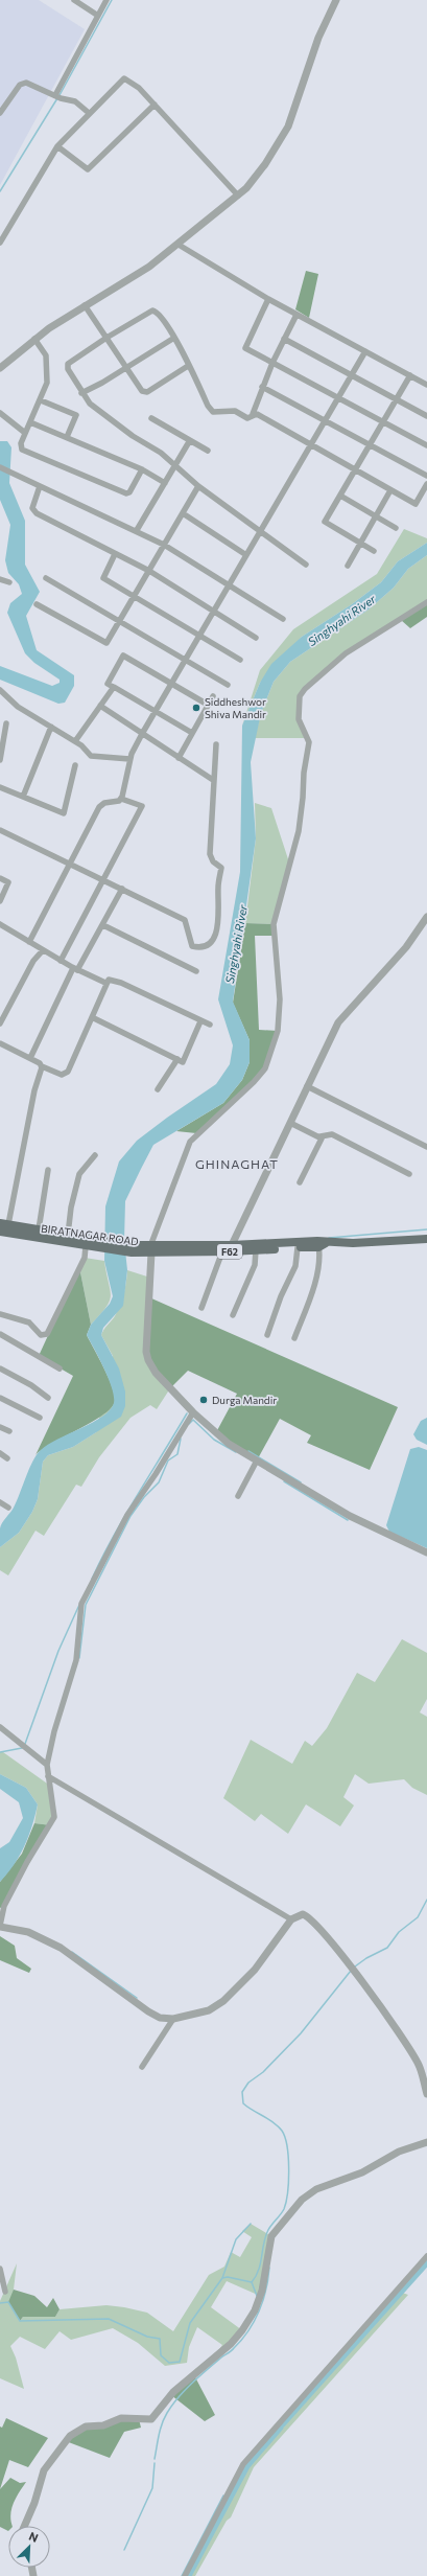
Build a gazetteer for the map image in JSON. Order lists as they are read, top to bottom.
{
  "streets": {
    "main road": ["BIRATNAGAR ROAD", "F62"]
  },
  "districts": ["GHINAGHAT"],
  "water": ["Singhyahi River"],
  "places": ["Siddheshwor Shiva Mandir", "Durga Mandir"],
  "north": "top right"
}
